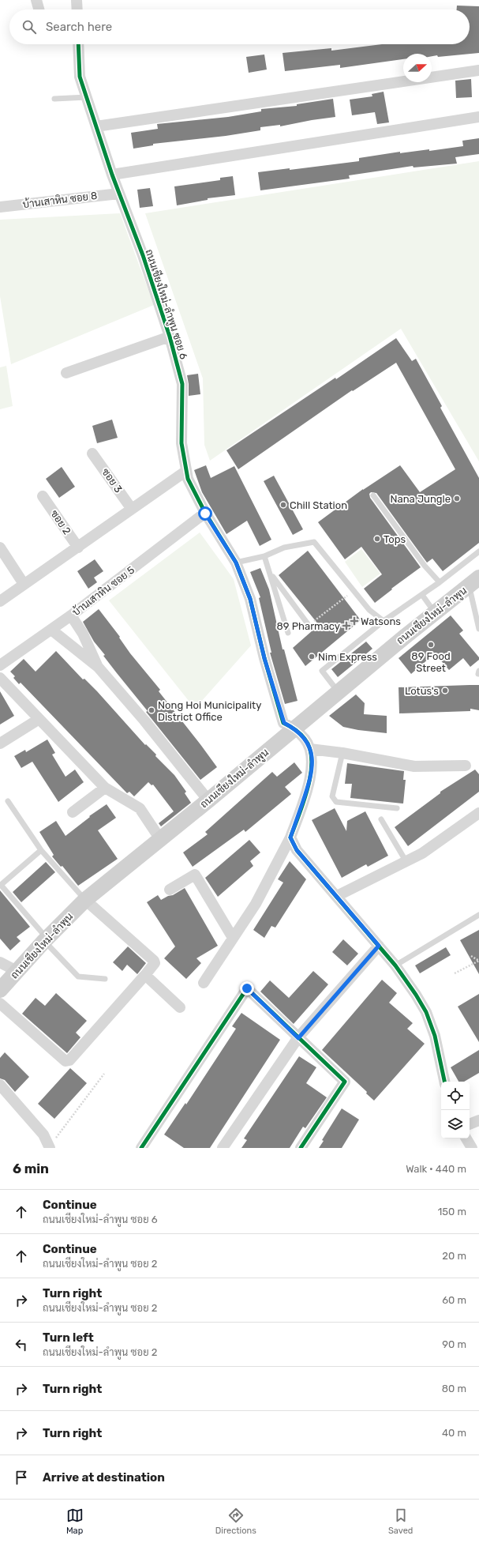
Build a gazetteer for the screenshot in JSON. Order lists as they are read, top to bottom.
{
  "streets": {
    "main road": ["ถนนเชียงใหม่-ลำพูน"],
    "street": [
      "บ้านเสาหิน ซอย 8",
      "ถนนเชียงใหม่-ลำพูน ซอย 6",
      "ซอย 3",
      "ซอย 2",
      "บ้านเสาหิน ซอย 5"
    ]
  },
  "crossings": [
    ["บ้านเสาหิน ซอย 8", "ถนนเชียงใหม่-ลำพูน ซอย 6"],
    ["ถนนเชียงใหม่-ลำพูน ซอย 6", "บ้านเสาหิน ซอย 5"],
    ["ถนนเชียงใหม่-ลำพูน ซอย 6", "ถนนเชียงใหม่-ลำพูน"]
  ],
  "places": {
    "other": [
      "Nana Jungle",
      "Chill Station",
      "Tops",
      "89 Food Street",
      "Nim Express",
      "Lotus's",
      "Nong Hoi Municipality District Office"
    ],
    "health": ["Watsons", "89 Pharmacy"]
  },
  "north": "right",
  "page": {
    "search": "Search here",
    "heading": ["6 min", "Walk · 440 m"],
    "list": [
      ["Continue", "ถนนเชียงใหม่-ลำพูน ซอย 6", "150 m"],
      ["Continue", "ถนนเชียงใหม่-ลำพูน ซอย 2", "20 m"],
      ["Turn right", "ถนนเชียงใหม่-ลำพูน ซอย 2", "60 m"],
      ["Turn left", "ถนนเชียงใหม่-ลำพูน ซอย 2", "90 m"],
      ["Turn right", "80 m"],
      ["Turn right", "40 m"],
      "Arrive at destination"
    ],
    "nav": ["Map", "Directions", "Saved"]
  }
}
